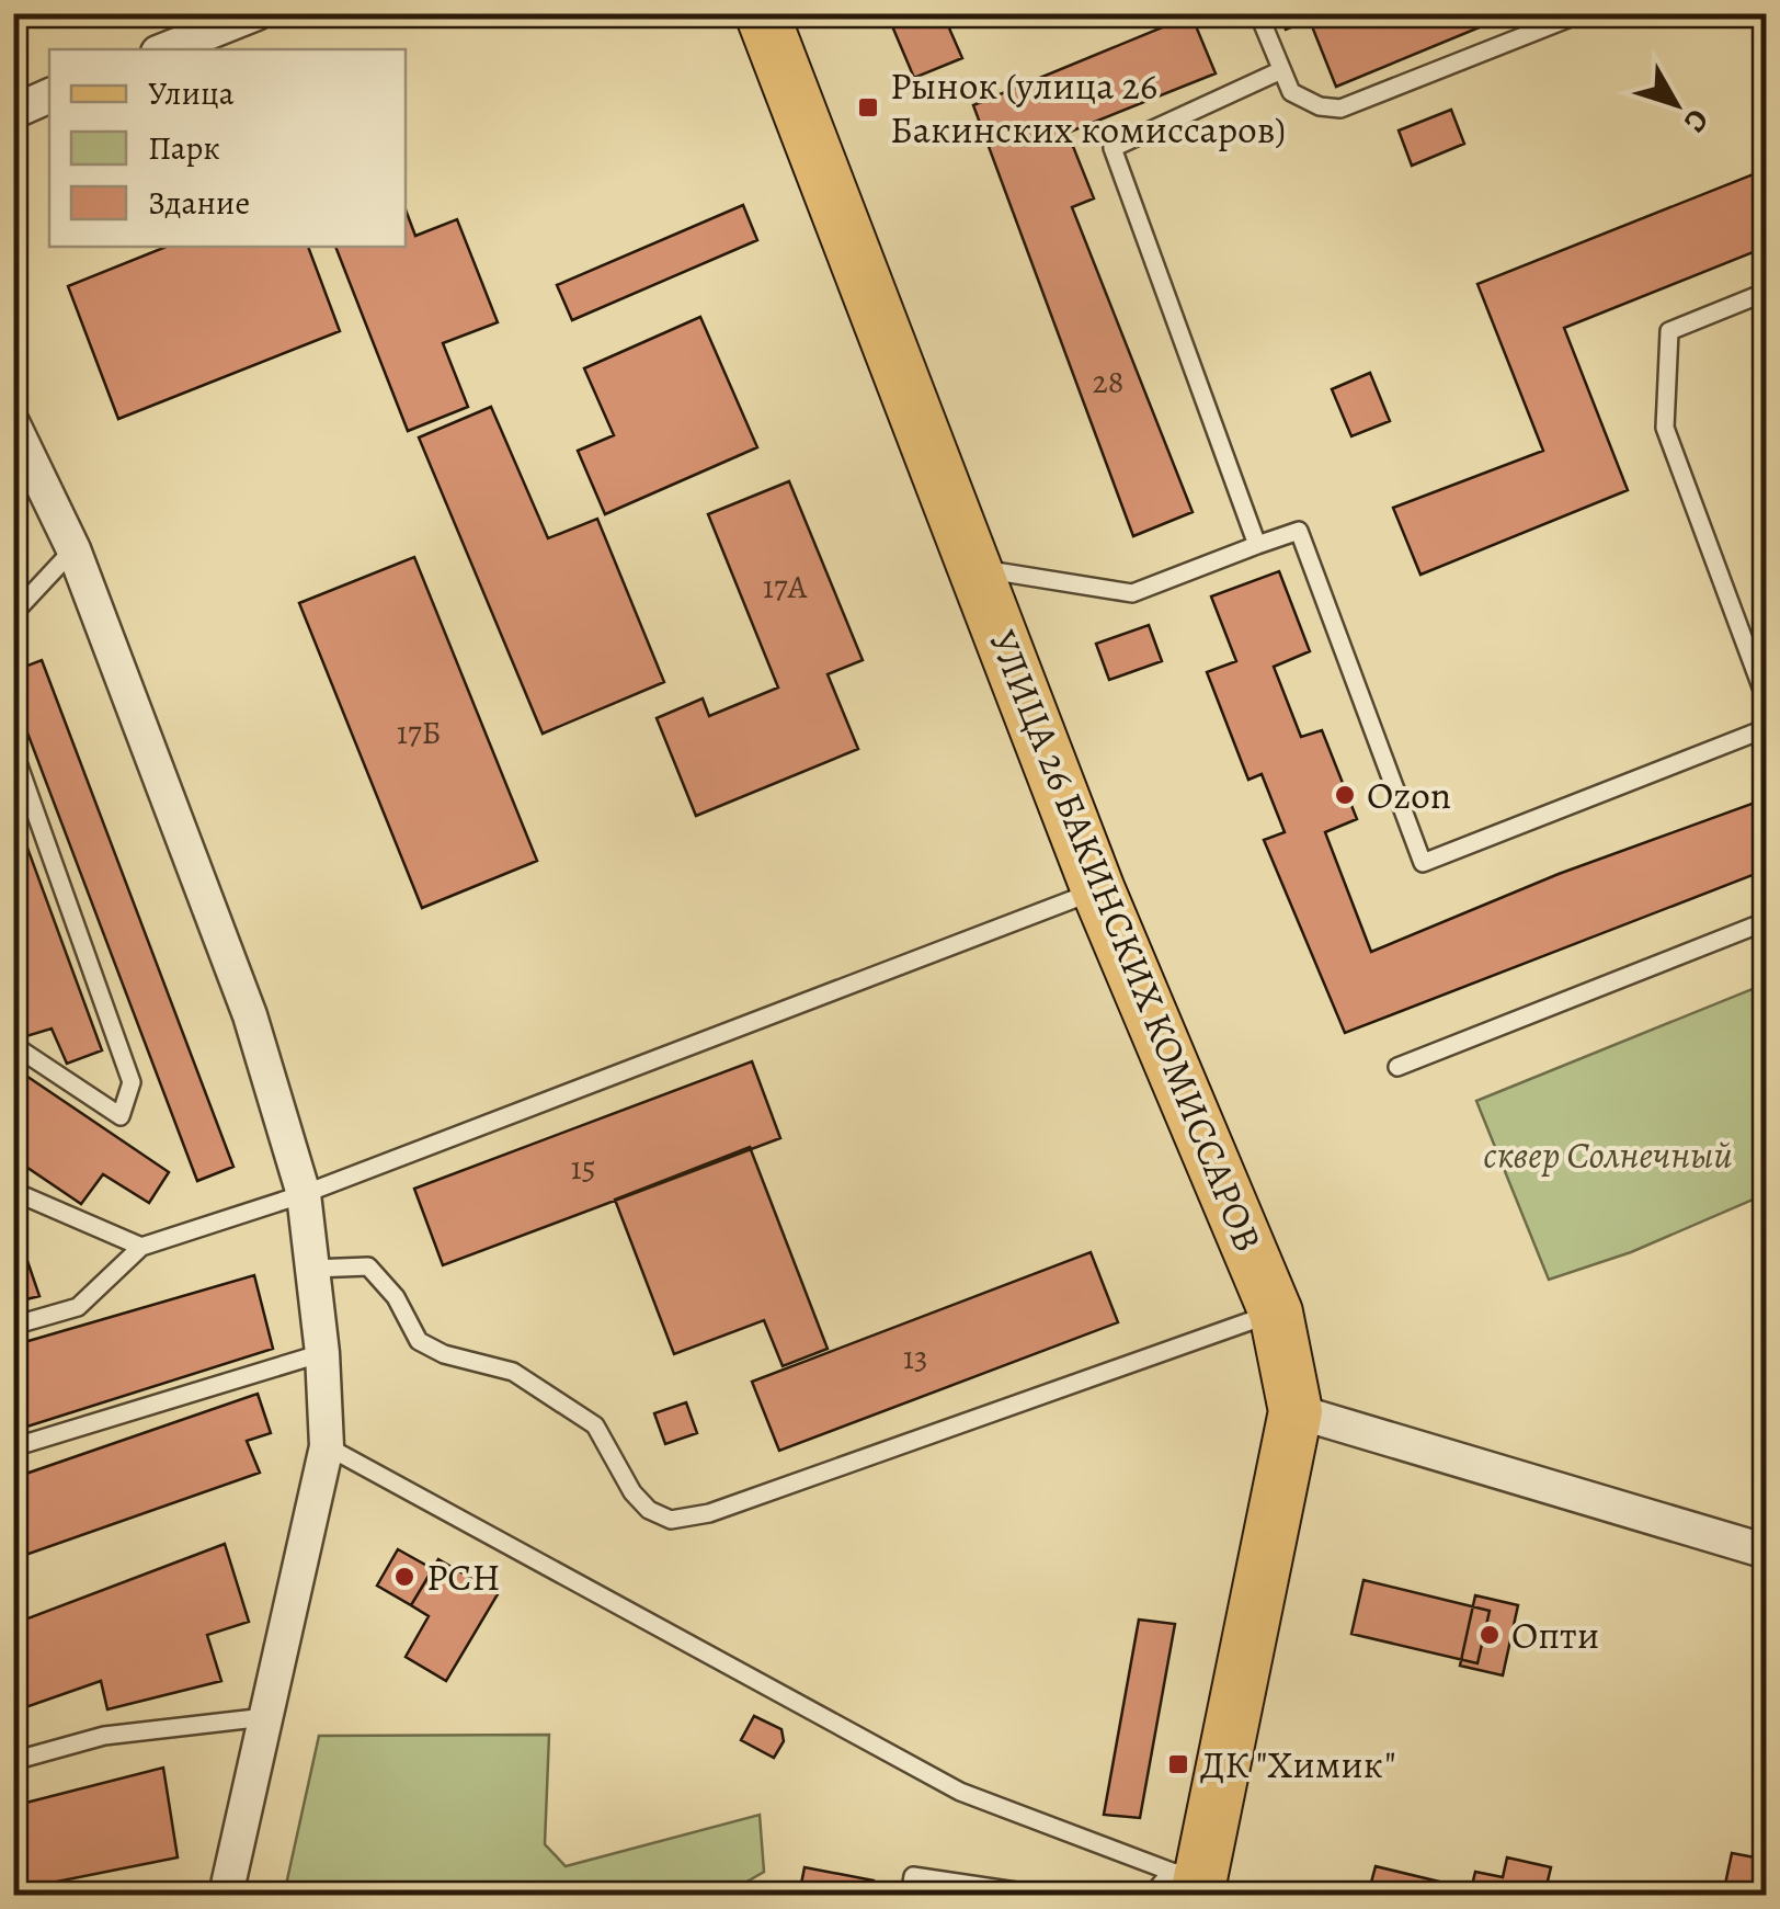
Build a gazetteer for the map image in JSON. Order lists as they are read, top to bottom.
{
  "streets": {
    "main road": ["УЛИЦА 26 БАКИНСКИХ КОМИССАРОВ"]
  },
  "parks": ["сквер Солнечный"],
  "places": {
    "transit": ["Рынок (улица 26 Бакинских комиссаров)", "ДК \"Химик\""],
    "other": ["Ozon", "РСН", "Опти"]
  },
  "house_numbers": [
    "28",
    "17А",
    "17Б",
    "15",
    "13"
  ],
  "legend": ["Улица", "Парк", "Здание"],
  "north": "bottom right"
}
